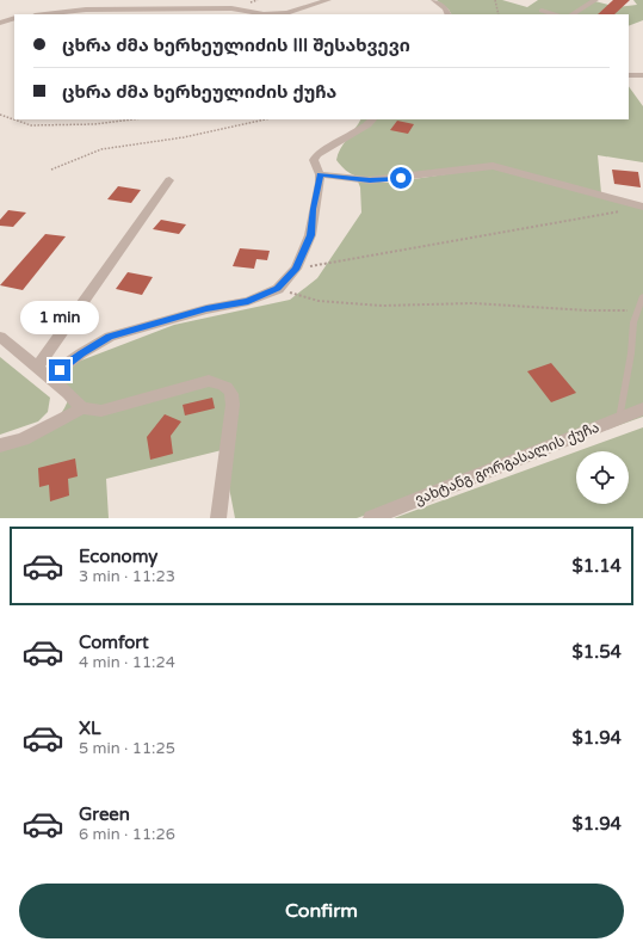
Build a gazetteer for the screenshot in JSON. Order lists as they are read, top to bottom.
{
  "streets": {
    "street": ["ვახტანგ გორგასალის ქუჩა"]
  },
  "page": {
    "banner": ["ცხრა ძმა ხერხეულიძის III შესახვევი", "ცხრა ძმა ხერხეულიძის ქუჩა"],
    "bubble": "1 min",
    "list": [
      {
        "name": "Economy",
        "note": "3 min · 11:23",
        "value": "$1.14"
      },
      {
        "name": "Comfort",
        "note": "4 min · 11:24",
        "value": "$1.54"
      },
      {
        "name": "XL",
        "note": "5 min · 11:25",
        "value": "$1.94"
      },
      {
        "name": "Green",
        "note": "6 min · 11:26",
        "value": "$1.94"
      }
    ],
    "buttons": "Confirm"
  }
}
